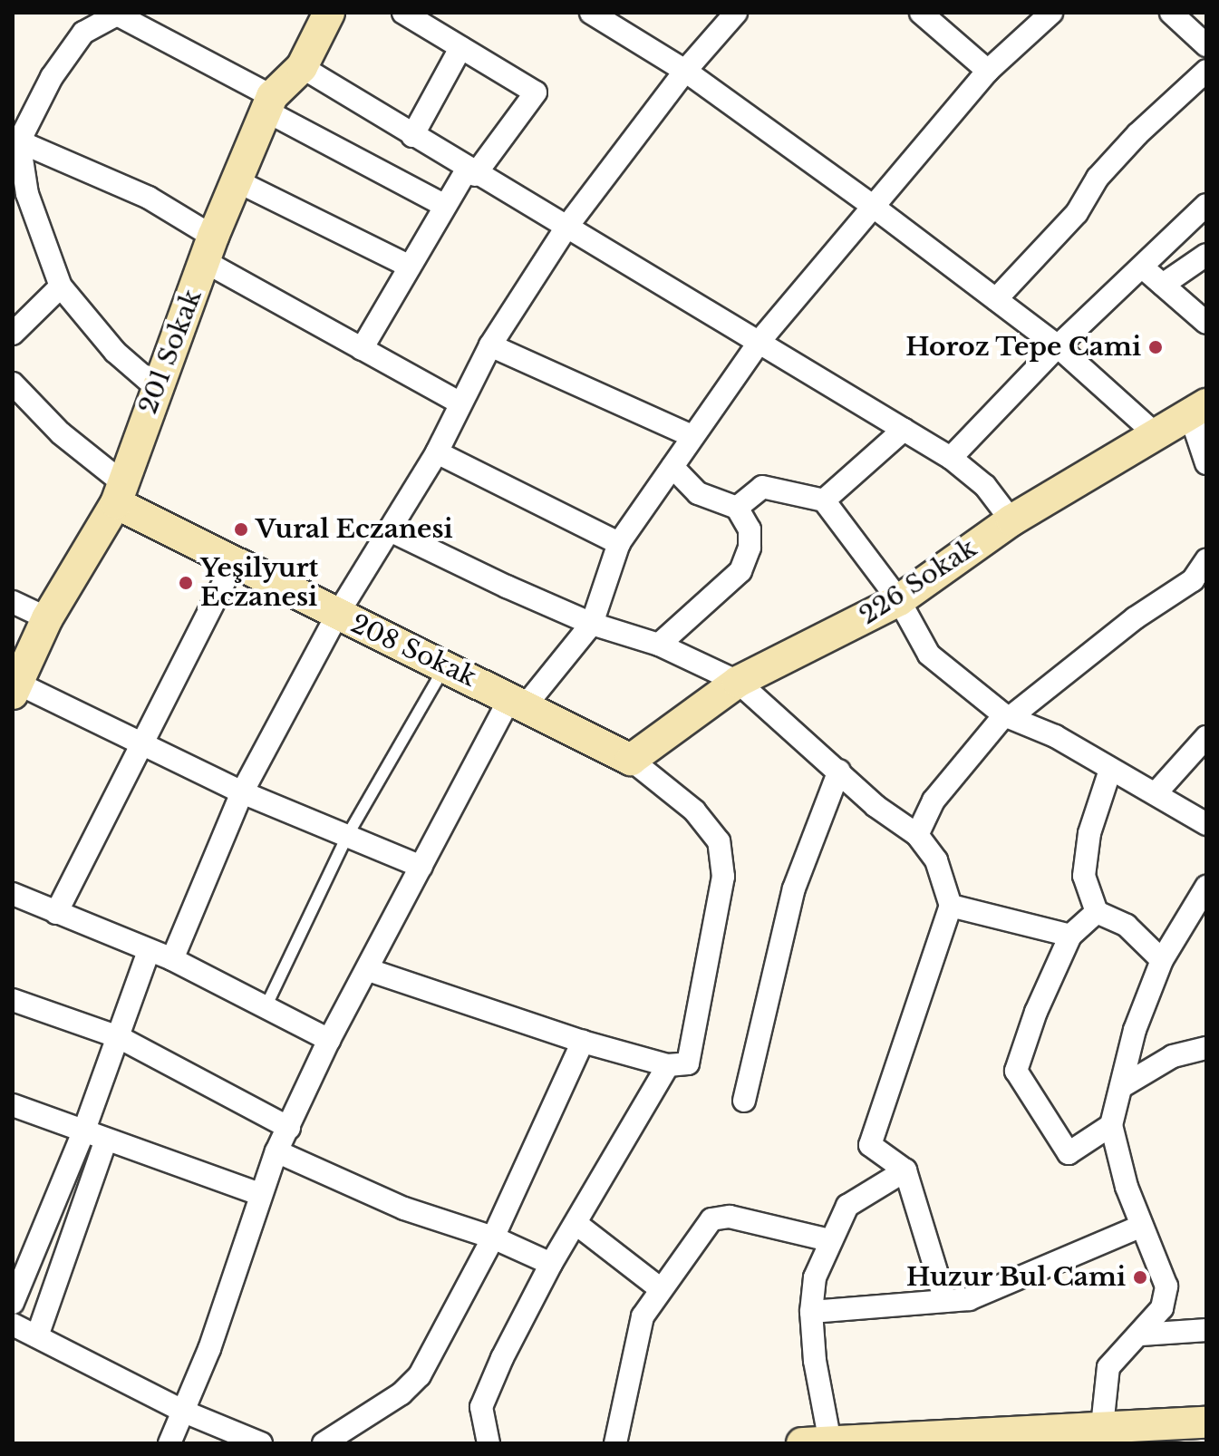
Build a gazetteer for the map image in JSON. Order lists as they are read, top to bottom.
{
  "streets": {
    "street": ["201 Sokak", "226 Sokak", "208 Sokak"]
  },
  "crossings": [
    ["201 Sokak", "208 Sokak"],
    ["226 Sokak", "208 Sokak"]
  ],
  "places": [
    "Horoz Tepe Cami",
    "Vural Eczanesi",
    "Yeşilyurt Eczanesi",
    "Huzur Bul Cami"
  ]
}
